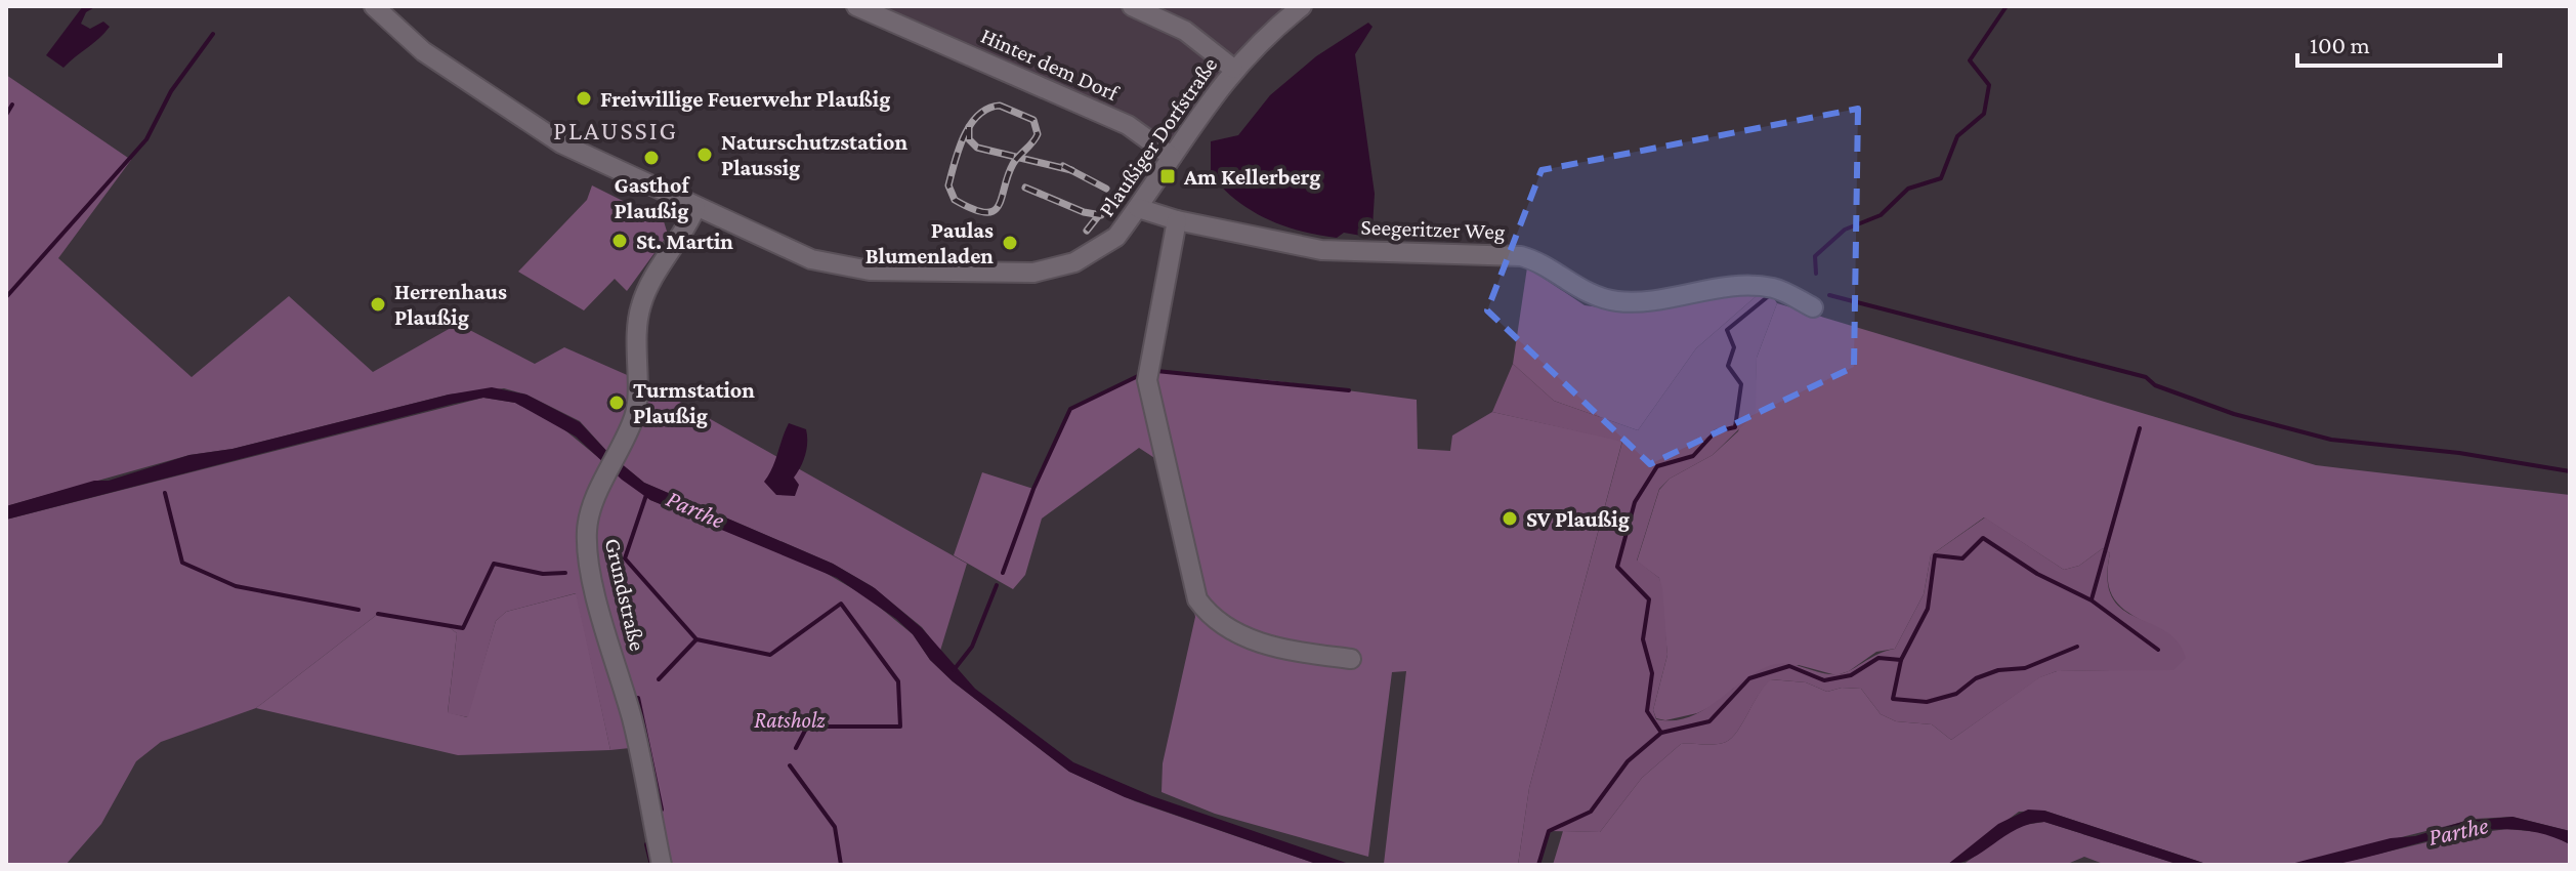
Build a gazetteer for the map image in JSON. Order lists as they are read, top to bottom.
{
  "streets": {
    "street": [
      "Hinter dem Dorf",
      "Plaußiger Dorfstraße",
      "Seegeritzer Weg",
      "Grundstraße"
    ]
  },
  "crossings": [
    ["Hinter dem Dorf", "Plaußiger Dorfstraße"],
    ["Plaußiger Dorfstraße", "Seegeritzer Weg"],
    ["Plaußiger Dorfstraße", "Grundstraße"]
  ],
  "districts": ["PLAUSSIG"],
  "water": ["Parthe"],
  "parks": ["Ratsholz"],
  "places": {
    "other": [
      "Freiwillige Feuerwehr Plaußig",
      "Naturschutzstation Plaussig",
      "Gasthof Plaußig",
      "St. Martin",
      "Paulas Blumenladen",
      "Herrenhaus Plaußig",
      "Turmstation Plaußig",
      "SV Plaußig"
    ],
    "transit": ["Am Kellerberg"]
  },
  "scale_bar": "100 m"
}
